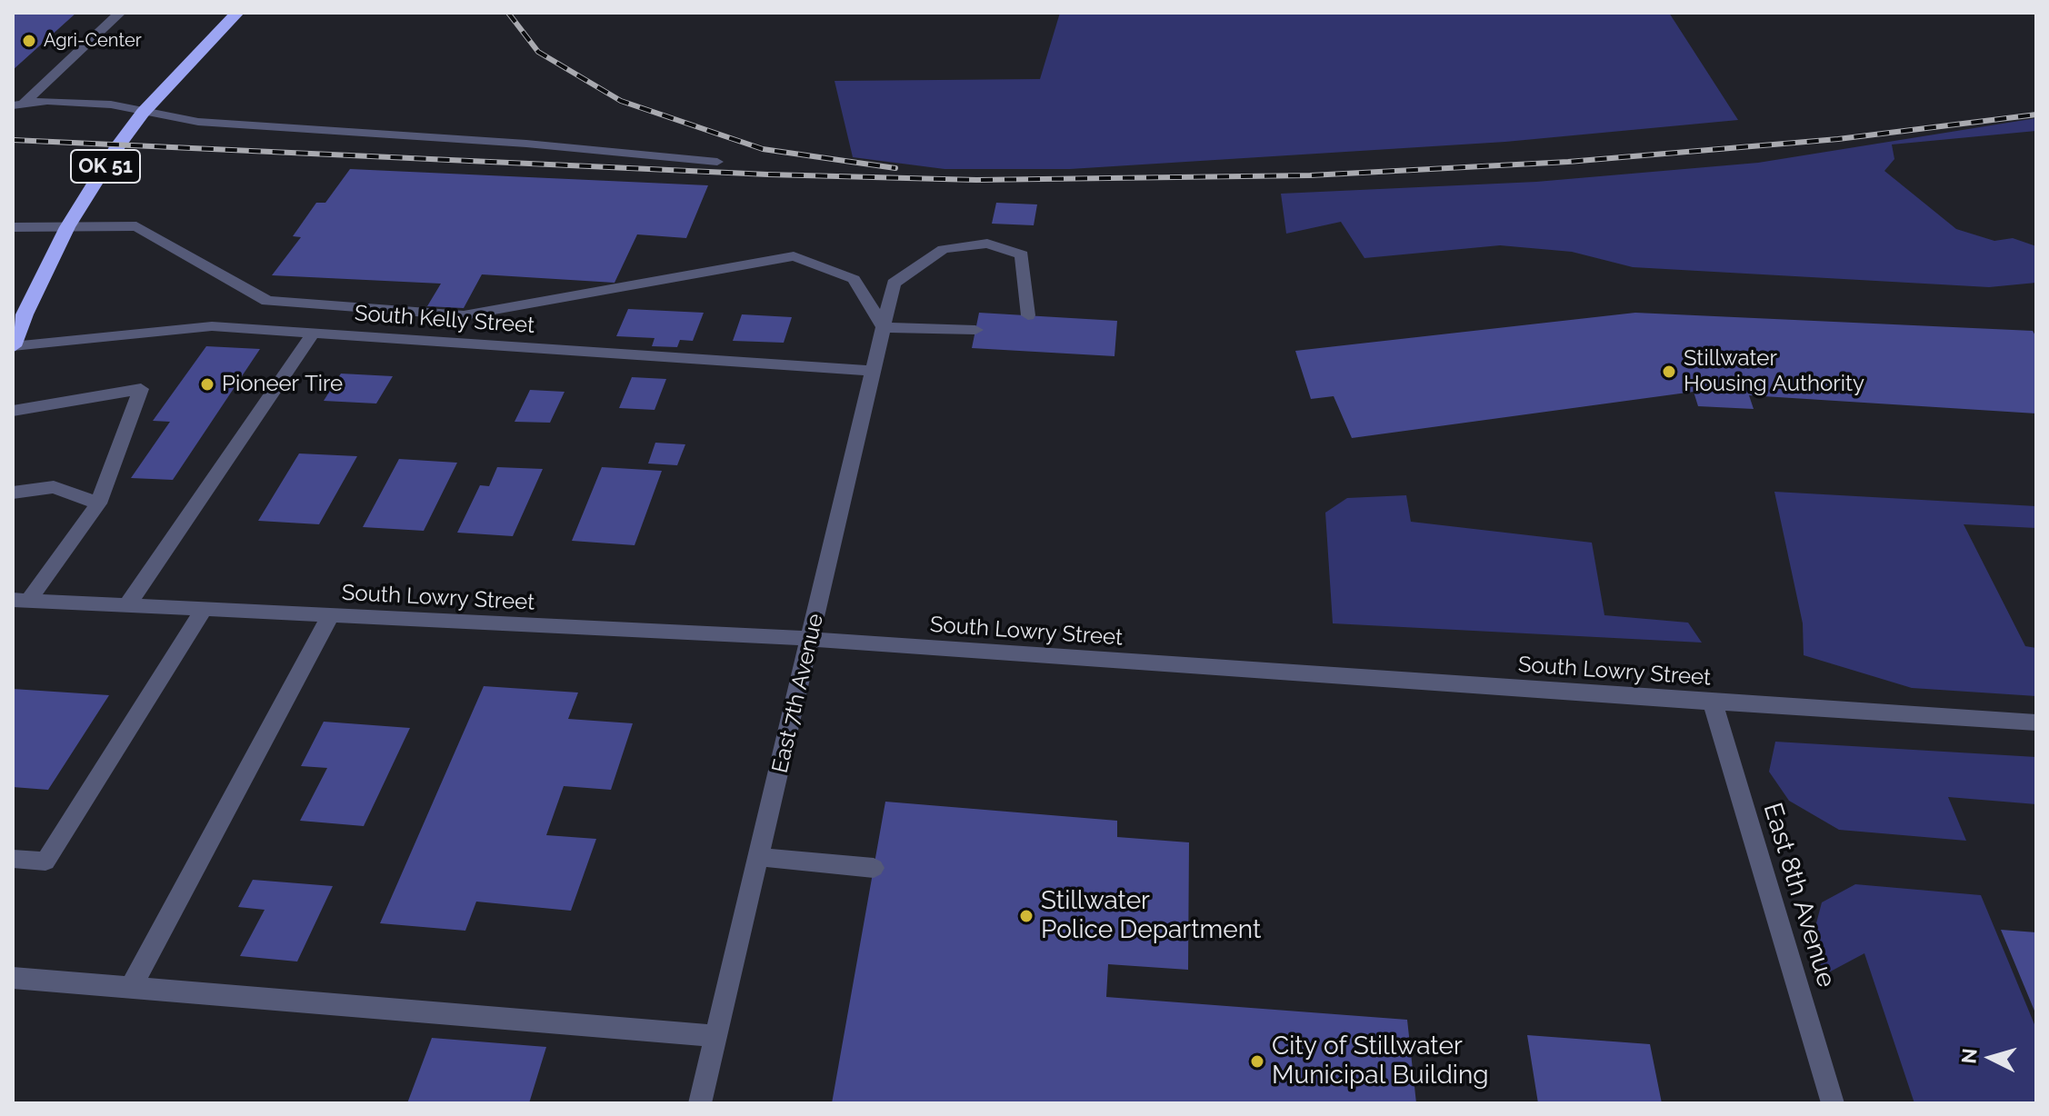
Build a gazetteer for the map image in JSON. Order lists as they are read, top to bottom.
{
  "streets": {
    "highway": ["OK 51"],
    "street": [
      "South Kelly Street",
      "South Lowry Street",
      "East 7th Avenue",
      "East 8th Avenue"
    ]
  },
  "crossings": [
    ["OK 51", "South Kelly Street"],
    ["South Kelly Street", "East 7th Avenue"],
    ["South Lowry Street", "East 7th Avenue"],
    ["South Lowry Street", "East 8th Avenue"]
  ],
  "places": [
    "Agri-Center",
    "Stillwater Housing Authority",
    "Pioneer Tire",
    "Stillwater Police Department",
    "City of Stillwater Municipal Building"
  ],
  "north": "left"
}
